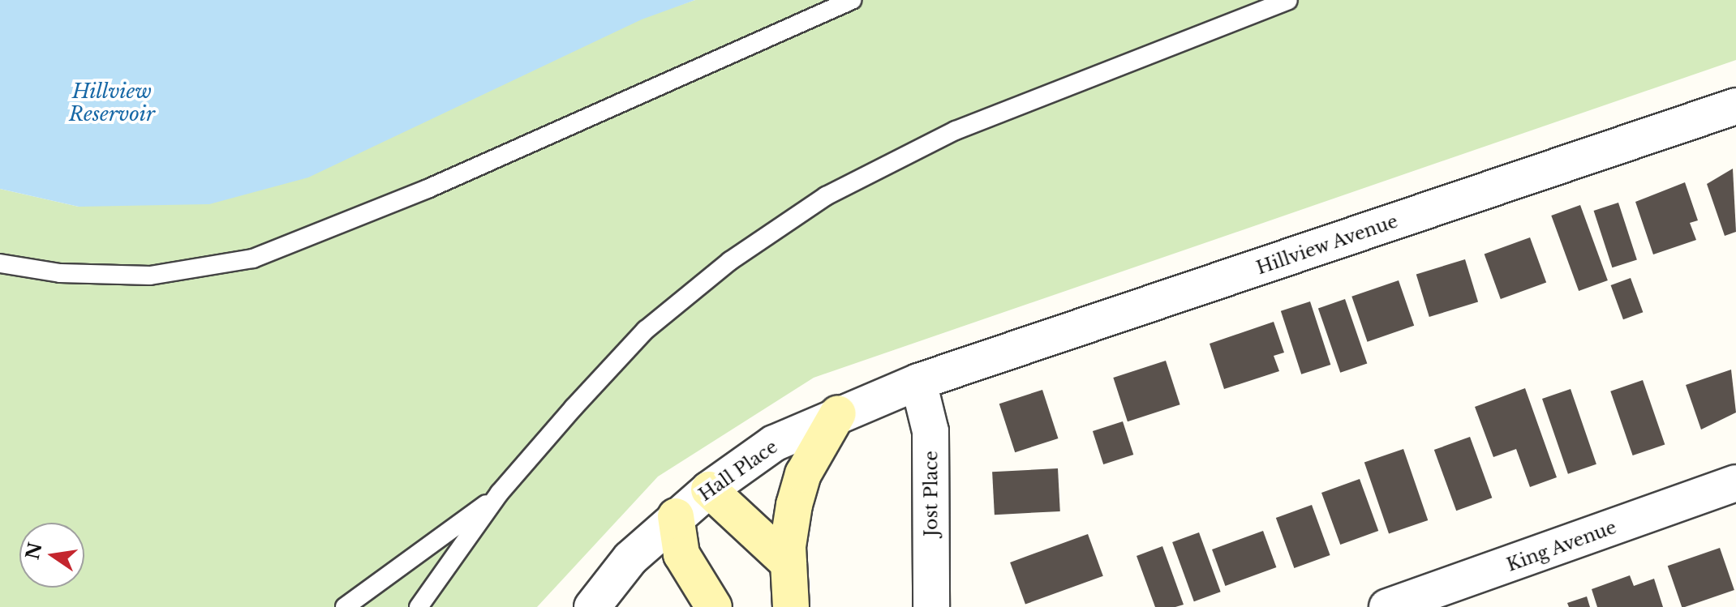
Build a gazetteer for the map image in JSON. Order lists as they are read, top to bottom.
{
  "streets": {
    "street": [
      "Hillview Avenue",
      "Hall Place",
      "Jost Place",
      "King Avenue"
    ]
  },
  "crossings": [
    ["Hillview Avenue", "Hall Place"],
    ["Hillview Avenue", "Jost Place"],
    ["Hall Place", "Jost Place"]
  ],
  "water": ["Hillview Reservoir"],
  "north": "left"
}
